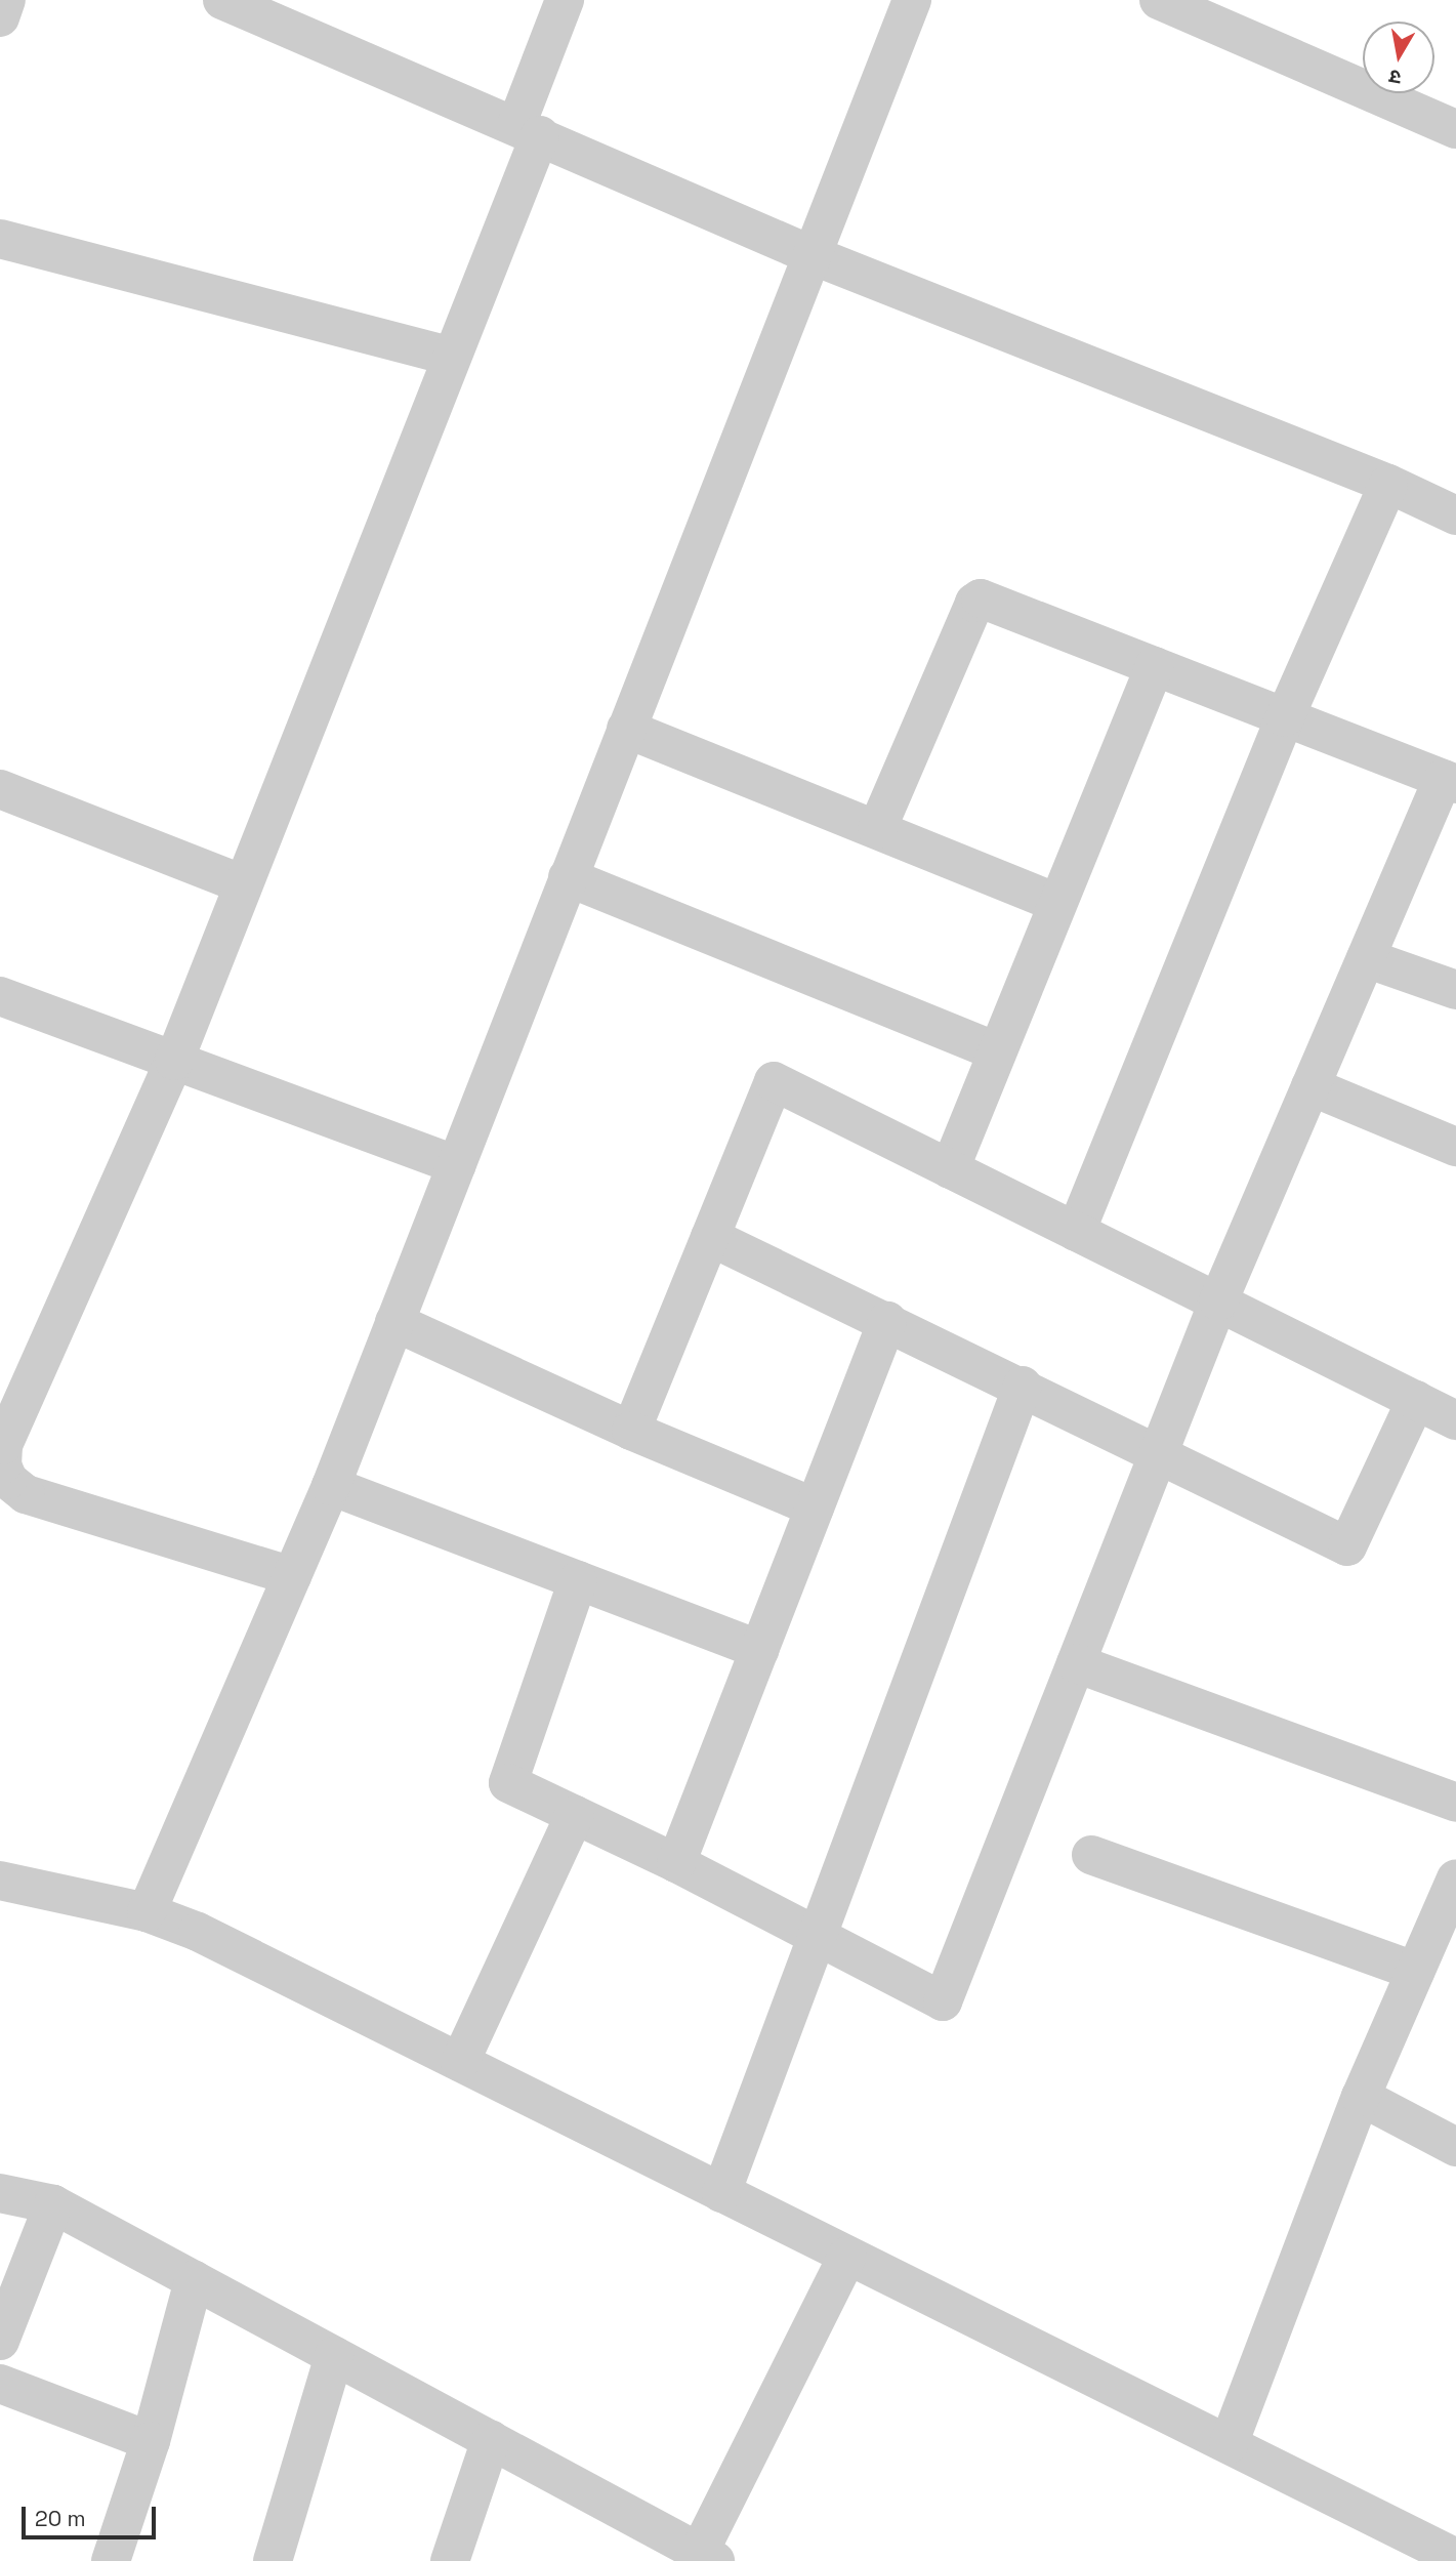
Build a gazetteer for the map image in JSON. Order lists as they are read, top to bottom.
{
  "scale_bar": "20 m",
  "north": "bottom"
}
